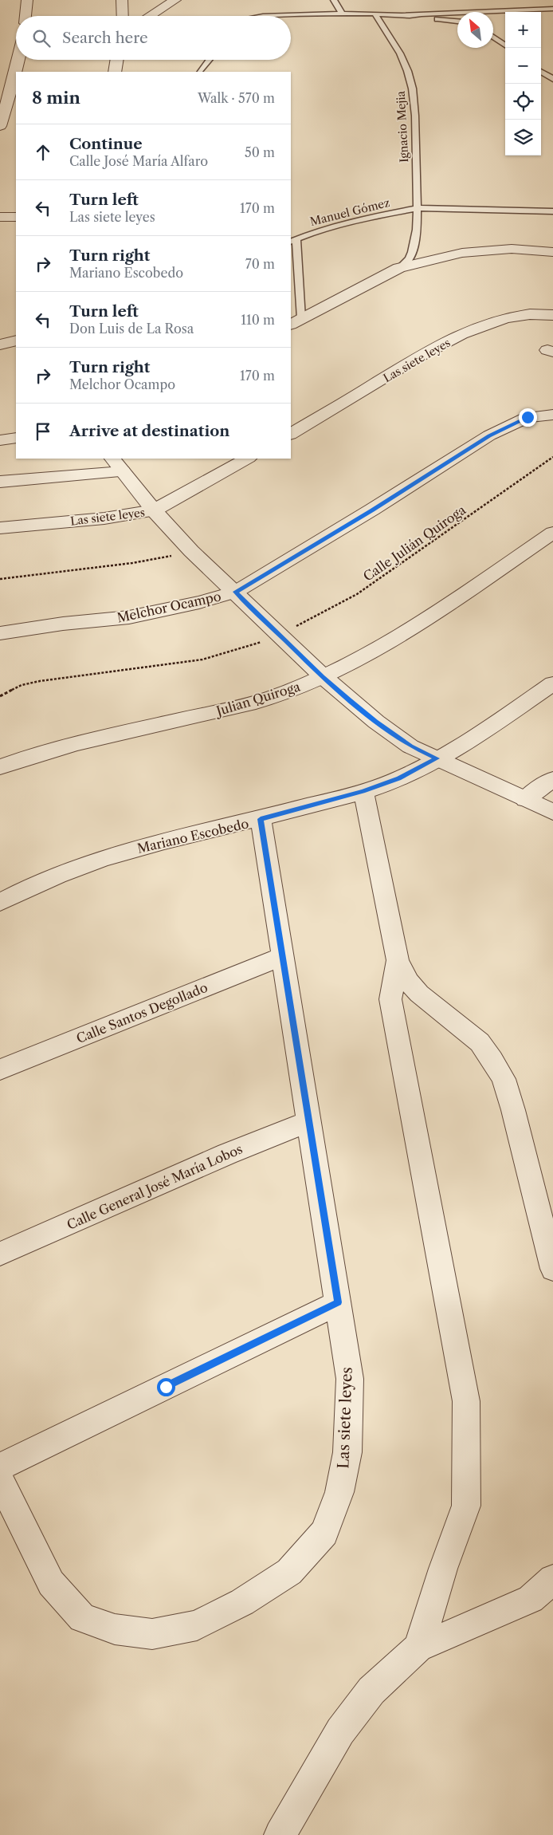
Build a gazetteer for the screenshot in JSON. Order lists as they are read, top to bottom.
{
  "streets": {
    "street": [
      "Las siete leyes",
      "Melchor Ocampo",
      "Julian Quiroga",
      "Mariano Escobedo",
      "Calle Santos Degollado",
      "Calle General José María Lobos"
    ],
    "lane": ["Ignacio Mejia", "Manuel Gómez"],
    "path": ["Calle Julián Quiroga"]
  },
  "crossings": [
    ["Ignacio Mejia", "Manuel Gómez"],
    ["Las siete leyes", "Mariano Escobedo"],
    ["Las siete leyes", "Calle Santos Degollado"],
    ["Las siete leyes", "Calle General José María Lobos"]
  ],
  "north": "top left",
  "page": {
    "map_buttons": ["+", "−"],
    "search": "Search here",
    "heading": ["8 min", "Walk · 570 m"],
    "list": [
      ["Continue", "Calle José María Alfaro", "50 m"],
      ["Turn left", "Las siete leyes", "170 m"],
      ["Turn right", "Mariano Escobedo", "70 m"],
      ["Turn left", "Don Luis de La Rosa", "110 m"],
      ["Turn right", "Melchor Ocampo", "170 m"],
      "Arrive at destination"
    ]
  }
}
